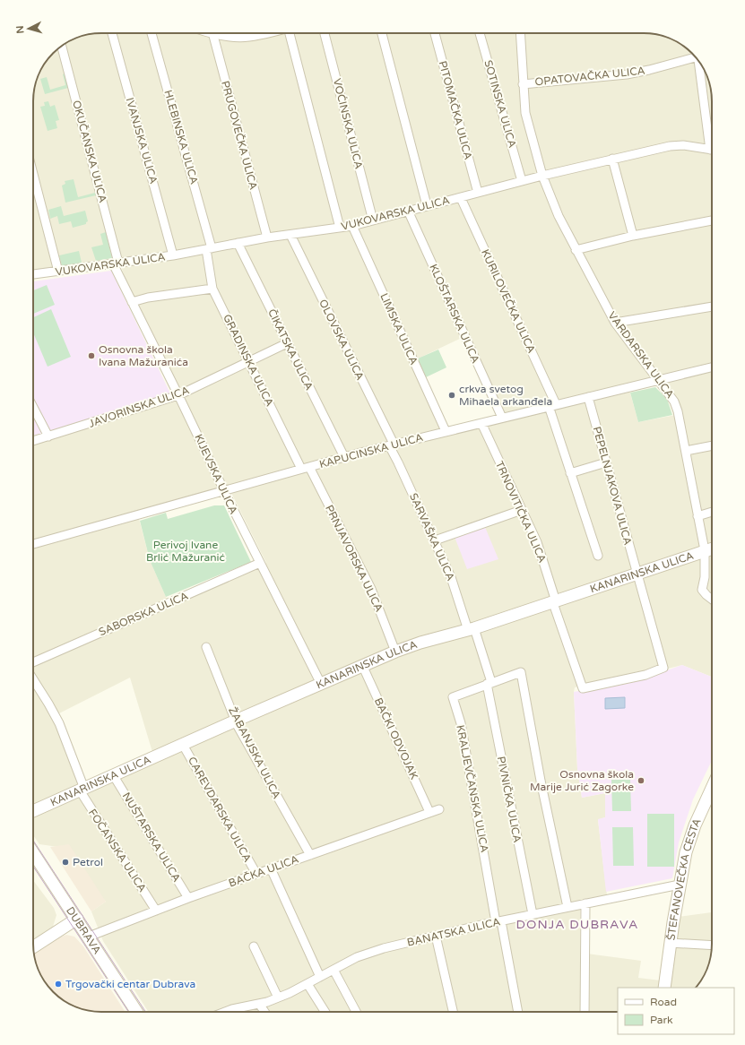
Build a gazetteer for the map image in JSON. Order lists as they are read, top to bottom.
{
  "streets": {
    "street": [
      "OPATOVAČKA ULICA",
      "SOTINSKA ULICA",
      "PITOMAČKA ULICA",
      "VOĆINSKA ULICA",
      "PRUGOVEČKA ULICA",
      "HLEBINSKA ULICA",
      "IVANJSKA ULICA",
      "OKUČANSKA ULICA",
      "VUKOVARSKA ULICA",
      "KURILOVEČKA ULICA",
      "KLOŠTARSKA ULICA",
      "LIMSKA ULICA",
      "OLOVSKA ULICA",
      "ČIKATSKA ULICA",
      "VARDARSKA ULICA",
      "GRADINSKA ULICA",
      "JAVORINSKA ULICA",
      "KAPUCINSKA ULICA",
      "KIJEVSKA ULICA",
      "PEPELNJAKOVA ULICA",
      "TRNOVITIČKA ULICA",
      "SARVAŠKA ULICA",
      "PRNJAVORSKA ULICA",
      "KANARINSKA ULICA",
      "SABORSKA ULICA",
      "BAČKI ODVOJAK",
      "ŽABANJSKA ULICA",
      "KRALJEVČANSKA ULICA",
      "PIVNIČKA ULICA",
      "CAREVDARSKA ULICA",
      "NUŠTARSKA ULICA",
      "FOČANSKA ULICA",
      "BAČKA ULICA",
      "ŠTEFANOVEČKA CESTA",
      "DUBRAVA",
      "BANATSKA ULICA"
    ]
  },
  "crossings": [
    ["OPATOVAČKA ULICA", "VARDARSKA ULICA"],
    ["SOTINSKA ULICA", "VUKOVARSKA ULICA"],
    ["PITOMAČKA ULICA", "VUKOVARSKA ULICA"],
    ["VOĆINSKA ULICA", "VUKOVARSKA ULICA"],
    ["PRUGOVEČKA ULICA", "VUKOVARSKA ULICA"],
    ["HLEBINSKA ULICA", "VUKOVARSKA ULICA"],
    ["HLEBINSKA ULICA", "GRADINSKA ULICA"],
    ["IVANJSKA ULICA", "VUKOVARSKA ULICA"],
    ["OKUČANSKA ULICA", "VUKOVARSKA ULICA"],
    ["OKUČANSKA ULICA", "KIJEVSKA ULICA"],
    ["VUKOVARSKA ULICA", "KURILOVEČKA ULICA"],
    ["VUKOVARSKA ULICA", "KLOŠTARSKA ULICA"],
    ["VUKOVARSKA ULICA", "LIMSKA ULICA"],
    ["VUKOVARSKA ULICA", "OLOVSKA ULICA"],
    ["VUKOVARSKA ULICA", "ČIKATSKA ULICA"],
    ["VUKOVARSKA ULICA", "VARDARSKA ULICA"],
    ["VUKOVARSKA ULICA", "GRADINSKA ULICA"],
    ["VUKOVARSKA ULICA", "KIJEVSKA ULICA"],
    ["KURILOVEČKA ULICA", "KAPUCINSKA ULICA"],
    ["KLOŠTARSKA ULICA", "KAPUCINSKA ULICA"],
    ["LIMSKA ULICA", "KAPUCINSKA ULICA"],
    ["OLOVSKA ULICA", "KAPUCINSKA ULICA"],
    ["OLOVSKA ULICA", "SARVAŠKA ULICA"],
    ["ČIKATSKA ULICA", "JAVORINSKA ULICA"],
    ["ČIKATSKA ULICA", "KAPUCINSKA ULICA"],
    ["VARDARSKA ULICA", "KAPUCINSKA ULICA"],
    ["VARDARSKA ULICA", "KANARINSKA ULICA"],
    ["GRADINSKA ULICA", "JAVORINSKA ULICA"],
    ["GRADINSKA ULICA", "KAPUCINSKA ULICA"],
    ["GRADINSKA ULICA", "PRNJAVORSKA ULICA"],
    ["JAVORINSKA ULICA", "KIJEVSKA ULICA"],
    ["KAPUCINSKA ULICA", "KIJEVSKA ULICA"],
    ["KAPUCINSKA ULICA", "PEPELNJAKOVA ULICA"],
    ["KAPUCINSKA ULICA", "TRNOVITIČKA ULICA"],
    ["KAPUCINSKA ULICA", "SARVAŠKA ULICA"],
    ["KAPUCINSKA ULICA", "PRNJAVORSKA ULICA"],
    ["KIJEVSKA ULICA", "KANARINSKA ULICA"],
    ["KIJEVSKA ULICA", "SABORSKA ULICA"],
    ["PEPELNJAKOVA ULICA", "TRNOVITIČKA ULICA"],
    ["PEPELNJAKOVA ULICA", "KANARINSKA ULICA"],
    ["TRNOVITIČKA ULICA", "KANARINSKA ULICA"],
    ["SARVAŠKA ULICA", "KANARINSKA ULICA"],
    ["SARVAŠKA ULICA", "PIVNIČKA ULICA"],
    ["PRNJAVORSKA ULICA", "KANARINSKA ULICA"],
    ["KANARINSKA ULICA", "BAČKI ODVOJAK"],
    ["KANARINSKA ULICA", "ŽABANJSKA ULICA"],
    ["KANARINSKA ULICA", "PIVNIČKA ULICA"],
    ["KANARINSKA ULICA", "CAREVDARSKA ULICA"],
    ["KANARINSKA ULICA", "NUŠTARSKA ULICA"],
    ["KANARINSKA ULICA", "FOČANSKA ULICA"],
    ["BAČKI ODVOJAK", "BAČKA ULICA"],
    ["ŽABANJSKA ULICA", "BAČKA ULICA"],
    ["KRALJEVČANSKA ULICA", "PIVNIČKA ULICA"],
    ["KRALJEVČANSKA ULICA", "BANATSKA ULICA"],
    ["PIVNIČKA ULICA", "BANATSKA ULICA"],
    ["CAREVDARSKA ULICA", "BAČKA ULICA"],
    ["NUŠTARSKA ULICA", "BAČKA ULICA"],
    ["FOČANSKA ULICA", "BAČKA ULICA"],
    ["BAČKA ULICA", "DUBRAVA"],
    ["ŠTEFANOVEČKA CESTA", "BANATSKA ULICA"]
  ],
  "districts": ["DONJA DUBRAVA"],
  "parks": ["Perivoj Ivane Brlić Mažuranić"],
  "places": [
    "Osnovna škola Ivana Mažuranića",
    "crkva svetog Mihaela arkanđela",
    "Osnovna škola Marije Jurić Zagorke",
    "Petrol",
    "Trgovački centar Dubrava"
  ],
  "legend": ["Road", "Park"],
  "north": "left"
}
